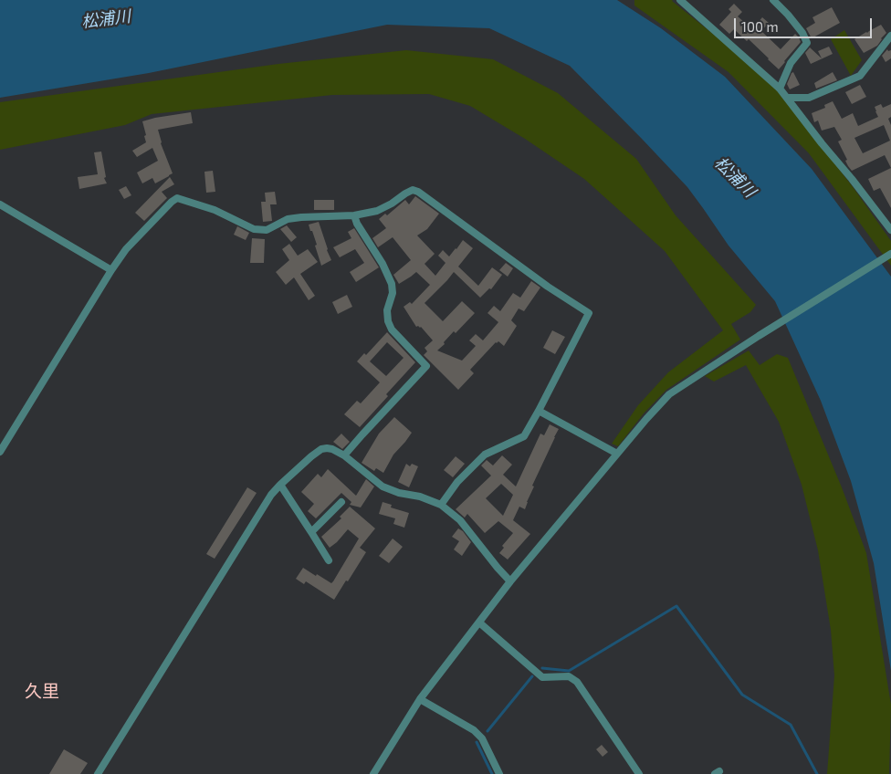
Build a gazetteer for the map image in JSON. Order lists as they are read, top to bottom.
{
  "districts": ["久里"],
  "water": ["松浦川"],
  "scale_bar": "100 m"
}
